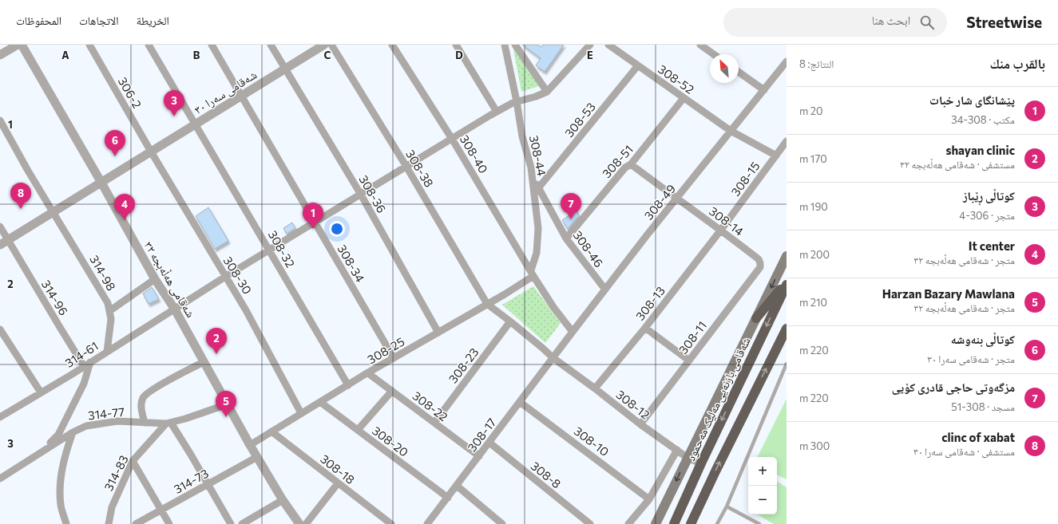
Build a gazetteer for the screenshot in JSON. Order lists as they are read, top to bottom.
{
  "streets": {
    "highway": ["شەقامی بازنەیی مەلیک مەحمود"],
    "street": [
      "308-52",
      "شەقامی سەرا ٣٠",
      "306-2",
      "308-53",
      "308-40",
      "308-44",
      "308-51",
      "308-38",
      "308-15",
      "308-36",
      "308-49",
      "308-14",
      "308-32",
      "308-46",
      "308-34",
      "314-98",
      "308-30",
      "شەقامی هەڵەبجە ٣٢",
      "314-96",
      "308-13",
      "308-11",
      "308-25",
      "314-61",
      "308-23",
      "308-12",
      "308-22",
      "314-77",
      "308-17",
      "308-20",
      "308-10",
      "308-18",
      "314-83",
      "308-8",
      "314-73"
    ]
  },
  "crossings": [
    ["308-52", "308-53"],
    ["308-52", "308-51"],
    ["308-52", "308-15"],
    ["308-52", "308-49"],
    ["شەقامی سەرا ٣٠", "306-2"],
    ["شەقامی سەرا ٣٠", "308-36"],
    ["شەقامی سەرا ٣٠", "308-32"],
    ["شەقامی سەرا ٣٠", "308-34"],
    ["شەقامی سەرا ٣٠", "314-98"],
    ["شەقامی سەرا ٣٠", "308-30"],
    ["شەقامی سەرا ٣٠", "شەقامی هەڵەبجە ٣٢"],
    ["شەقامی سەرا ٣٠", "314-96"],
    ["306-2", "308-30"],
    ["308-53", "308-46"],
    ["308-40", "308-44"],
    ["308-40", "308-49"],
    ["308-40", "308-25"],
    ["308-40", "314-61"],
    ["308-44", "308-46"],
    ["308-44", "308-25"],
    ["308-44", "314-61"],
    ["308-51", "308-14"],
    ["308-51", "308-46"],
    ["308-38", "308-25"],
    ["308-38", "314-61"],
    ["308-38", "308-12"],
    ["308-15", "308-14"],
    ["308-15", "308-13"],
    ["308-36", "308-25"],
    ["308-36", "314-61"],
    ["308-49", "308-14"],
    ["308-49", "308-46"],
    ["308-49", "308-12"],
    ["308-49", "308-17"],
    ["308-14", "308-13"],
    ["308-14", "308-11"],
    ["308-32", "308-25"],
    ["308-32", "314-61"],
    ["308-34", "308-25"],
    ["308-34", "314-61"],
    ["314-98", "314-61"],
    ["308-30", "308-25"],
    ["308-30", "314-61"],
    ["شەقامی هەڵەبجە ٣٢", "308-25"],
    ["شەقامی هەڵەبجە ٣٢", "314-61"],
    ["شەقامی هەڵەبجە ٣٢", "314-77"],
    ["شەقامی هەڵەبجە ٣٢", "314-73"],
    ["314-96", "314-61"],
    ["308-13", "308-12"],
    ["308-11", "308-12"],
    ["308-25", "308-12"],
    ["308-25", "308-22"],
    ["308-25", "308-20"],
    ["308-25", "308-18"],
    ["308-23", "308-12"],
    ["308-23", "308-22"],
    ["شەقامی بازنەیی مەلیک مەحمود", "308-12"],
    ["308-12", "308-17"],
    ["308-22", "308-17"],
    ["314-77", "314-83"],
    ["308-17", "308-20"],
    ["308-17", "308-10"],
    ["308-17", "308-8"]
  ],
  "north": "top left",
  "page": {
    "header": "Streetwise",
    "search": "ابحث هنا",
    "nav": ["الخريطة", "الاتجاهات", "المحفوظات"],
    "heading": ["بالقرب منك", "النتائج: 8"],
    "list": [
      {
        "mark": "1",
        "name": "پێشانگای شار خبات",
        "note": "مكتب · 308-34",
        "value": "20 m"
      },
      {
        "mark": "2",
        "name": "shayan clinic",
        "note": "مستشفى · شەقامی هەڵەبجە ٣٢",
        "value": "170 m"
      },
      {
        "mark": "3",
        "name": "کوتاڵی ڕێباز",
        "note": "متجر · 306-4",
        "value": "190 m"
      },
      {
        "mark": "4",
        "name": "It center",
        "note": "متجر · شەقامی هەڵەبجە ٣٢",
        "value": "200 m"
      },
      {
        "mark": "5",
        "name": "Harzan Bazary Mawlana",
        "note": "متجر · شەقامی هەڵەبجە ٣٢",
        "value": "210 m"
      },
      {
        "mark": "6",
        "name": "کوتاڵی بنەوشە",
        "note": "متجر · شەقامی سەرا ٣٠",
        "value": "220 m"
      },
      {
        "mark": "7",
        "name": "مزگەوتی حاجی قادری کۆیی",
        "note": "مسجد · 308-51",
        "value": "220 m"
      },
      {
        "mark": "8",
        "name": "clinc of xabat",
        "note": "مستشفى · شەقامی سەرا ٣٠",
        "value": "300 m"
      }
    ],
    "pins": [
      "3",
      "6",
      "8",
      "7",
      "4",
      "1",
      "2",
      "5"
    ],
    "map_buttons": ["+", "−"]
  },
  "grid": {
    "columns": [
      "A",
      "B",
      "C",
      "D",
      "E"
    ],
    "rows": ["1", "2", "3"]
  }
}
